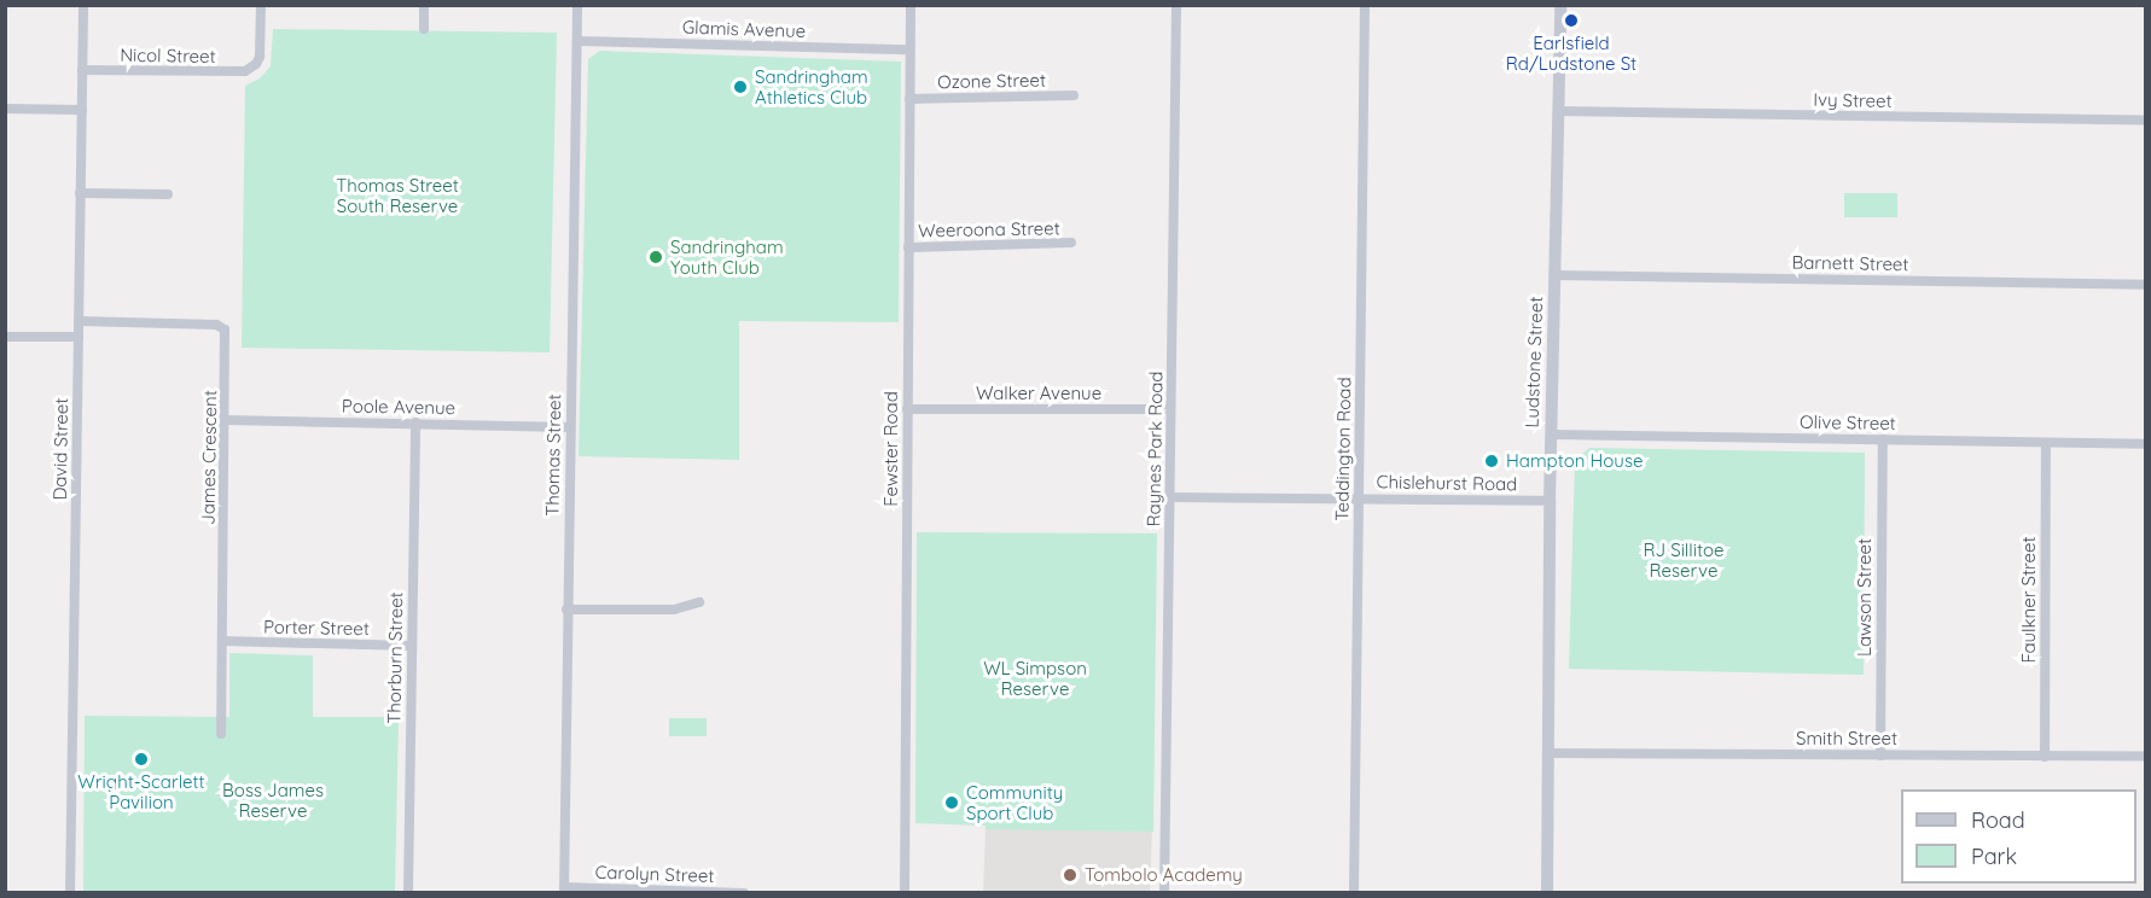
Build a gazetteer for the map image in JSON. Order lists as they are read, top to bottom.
{
  "streets": {
    "street": [
      "Glamis Avenue",
      "Nicol Street",
      "Ozone Street",
      "Ivy Street",
      "Weeroona Street",
      "Barnett Street",
      "Ludstone Street",
      "Walker Avenue",
      "Poole Avenue",
      "Olive Street",
      "David Street",
      "Fewster Road",
      "Raynes Park Road",
      "Teddington Road",
      "Thomas Street",
      "James Crescent",
      "Chislehurst Road",
      "Lawson Street",
      "Faulkner Street",
      "Porter Street",
      "Thorburn Street",
      "Smith Street",
      "Carolyn Street"
    ]
  },
  "crossings": [
    ["Glamis Avenue", "Fewster Road"],
    ["Glamis Avenue", "Thomas Street"],
    ["Nicol Street", "David Street"],
    ["Ozone Street", "Fewster Road"],
    ["Ivy Street", "Ludstone Street"],
    ["Weeroona Street", "Fewster Road"],
    ["Barnett Street", "Ludstone Street"],
    ["Ludstone Street", "Olive Street"],
    ["Ludstone Street", "Chislehurst Road"],
    ["Ludstone Street", "Smith Street"],
    ["Walker Avenue", "Fewster Road"],
    ["Walker Avenue", "Raynes Park Road"],
    ["Poole Avenue", "Thomas Street"],
    ["Poole Avenue", "James Crescent"],
    ["Poole Avenue", "Thorburn Street"],
    ["Olive Street", "Lawson Street"],
    ["Olive Street", "Faulkner Street"],
    ["David Street", "James Crescent"],
    ["Raynes Park Road", "Chislehurst Road"],
    ["Teddington Road", "Chislehurst Road"],
    ["Thomas Street", "Carolyn Street"],
    ["James Crescent", "Porter Street"],
    ["Lawson Street", "Smith Street"],
    ["Faulkner Street", "Smith Street"],
    ["Porter Street", "Thorburn Street"]
  ],
  "parks": [
    "Thomas Street South Reserve",
    "RJ Sillitoe Reserve",
    "WL Simpson Reserve",
    "Boss James Reserve"
  ],
  "places": [
    "Earlsfield Rd/Ludstone St",
    "Sandringham Athletics Club",
    "Sandringham Youth Club",
    "Hampton House",
    "Wright-Scarlett Pavilion",
    "Community Sport Club",
    "Tombolo Academy"
  ],
  "legend": ["Road", "Park"]
}
